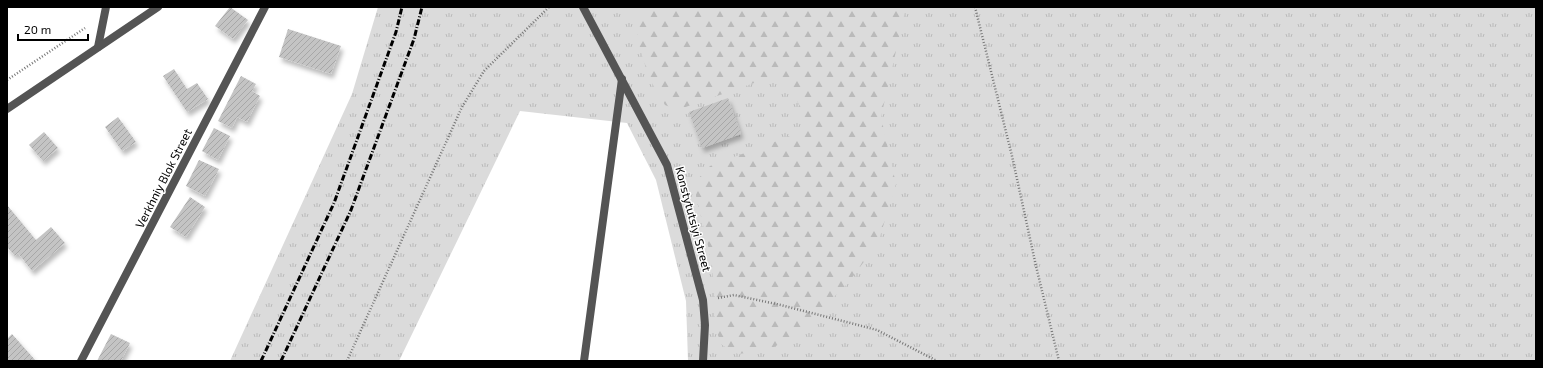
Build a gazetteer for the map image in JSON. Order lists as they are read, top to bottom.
{
  "streets": {
    "street": ["Verkhniy Blok Street", "Konstytutsiyi Street"]
  },
  "scale_bar": "20 m"
}
